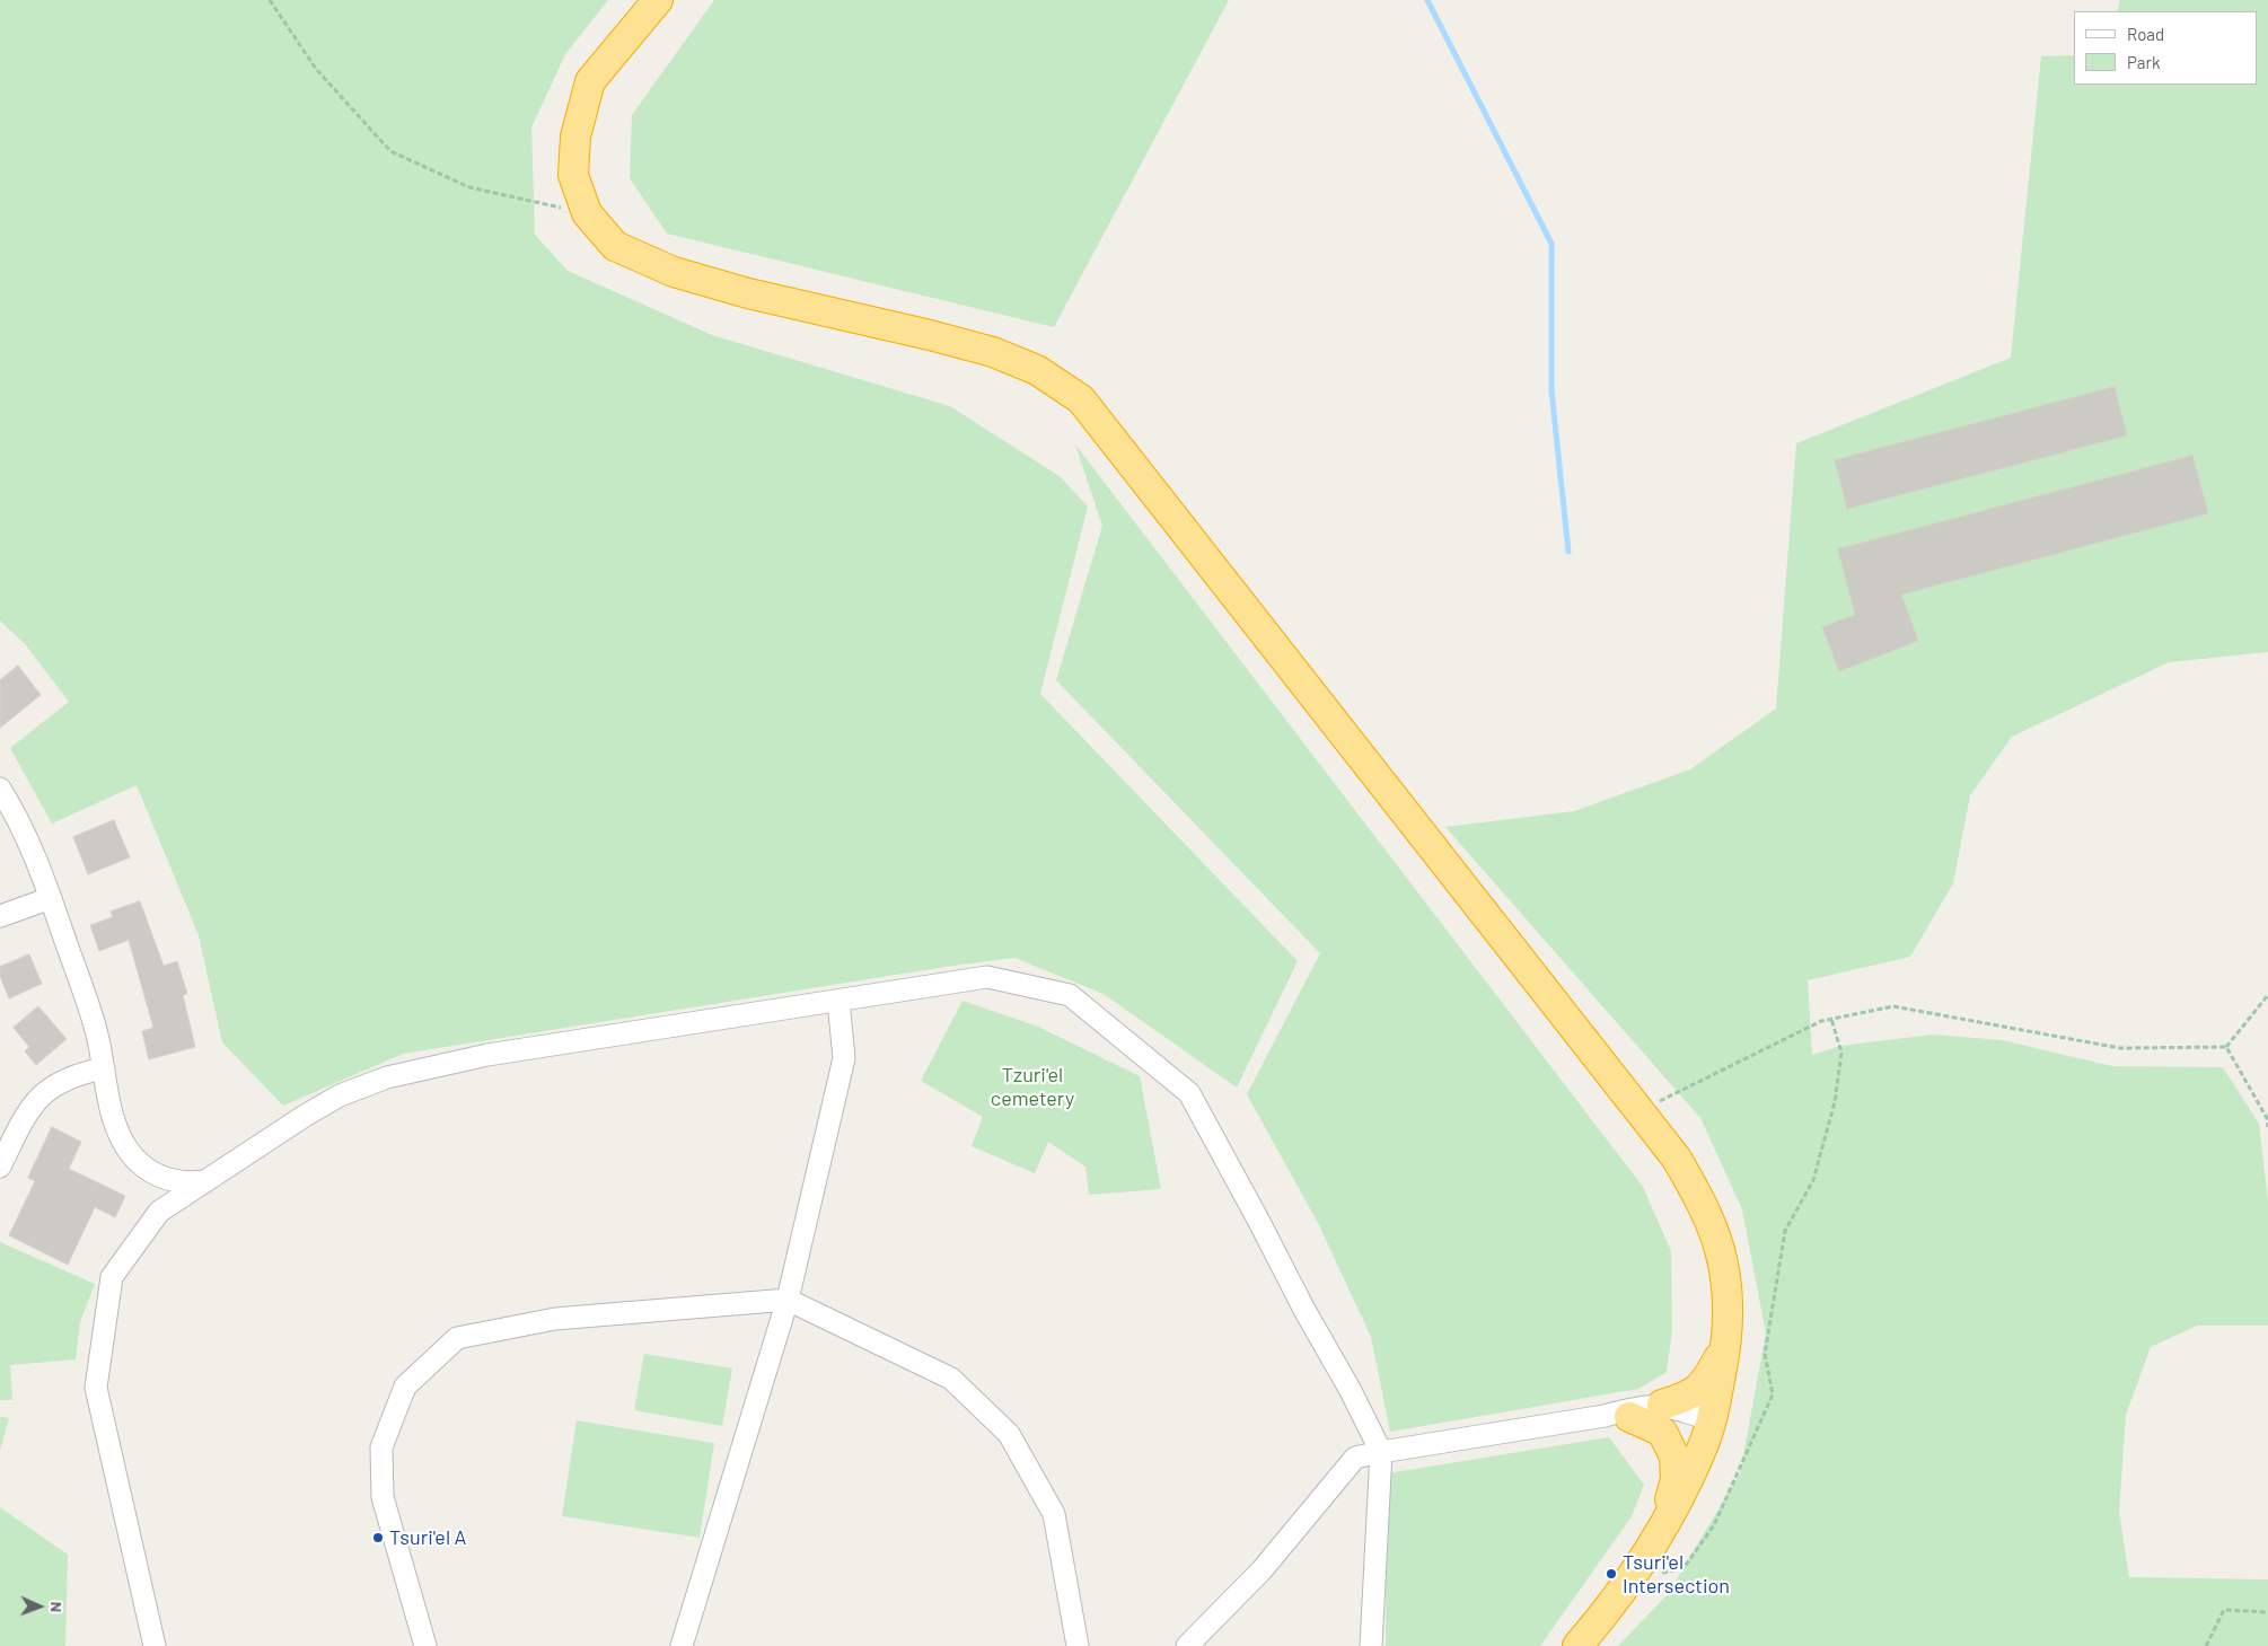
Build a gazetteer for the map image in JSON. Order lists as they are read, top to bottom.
{
  "parks": ["Tzuri'el cemetery"],
  "places": ["Tsuri'el A", "Tsuri'el Intersection"],
  "legend": ["Road", "Park"],
  "north": "right"
}
